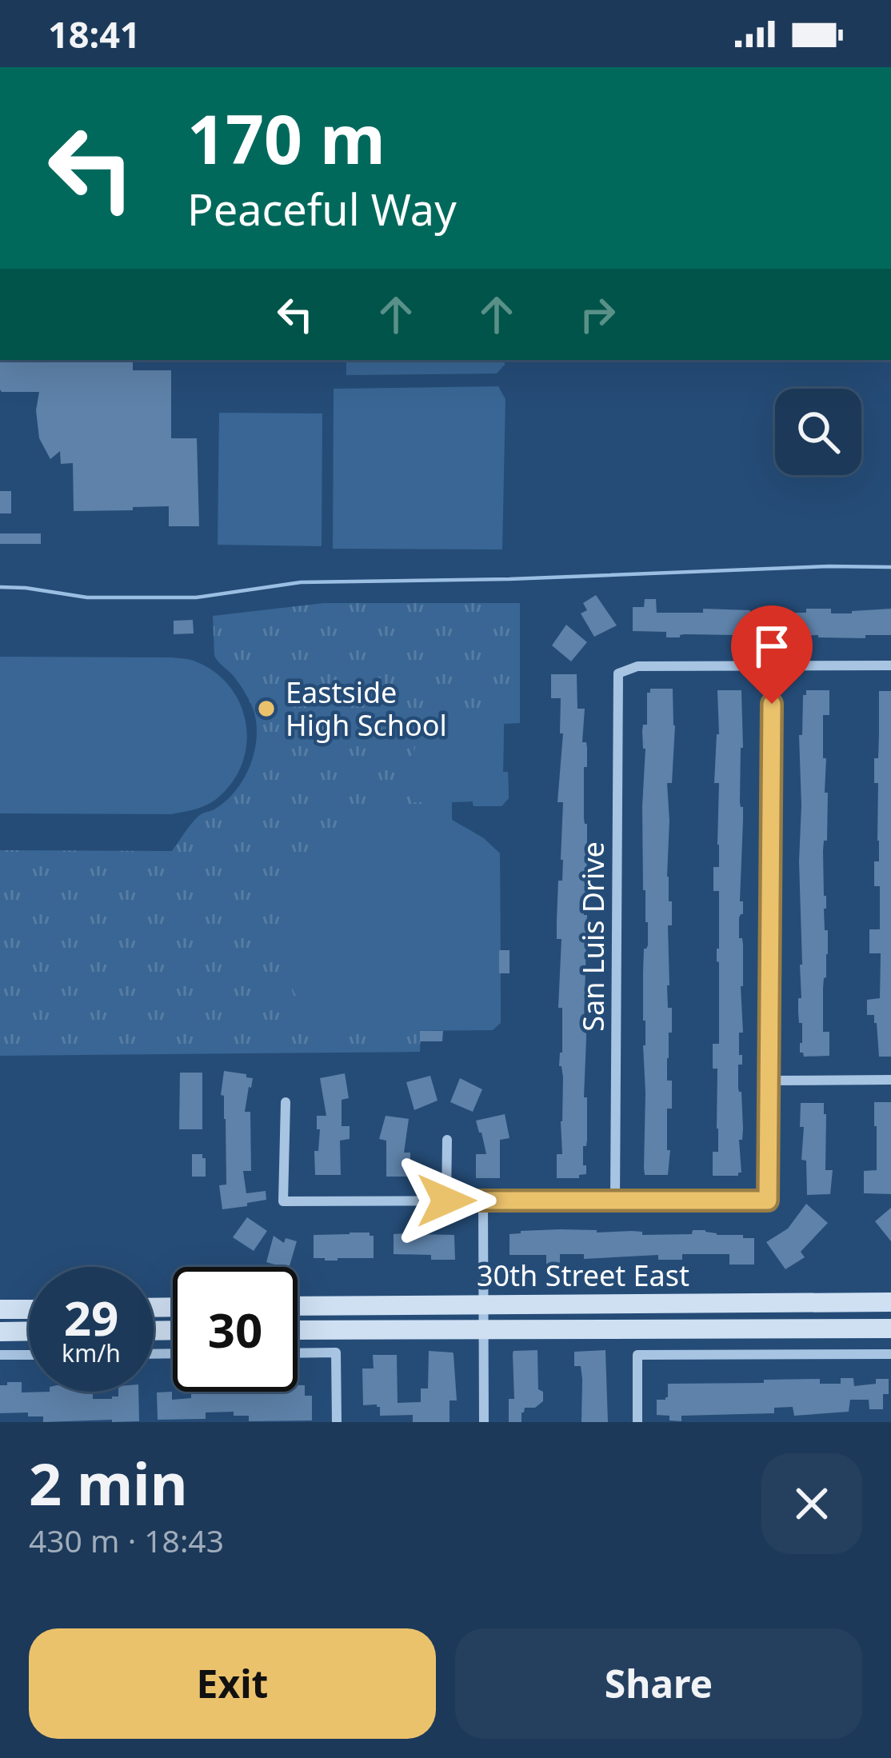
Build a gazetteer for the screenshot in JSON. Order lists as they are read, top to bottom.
{
  "streets": {
    "main road": ["30th Street East"],
    "street": ["San Luis Drive"]
  },
  "places": ["Eastside High School"],
  "page": {
    "status": "18:41",
    "turn": ["170 m", "Peaceful Way"],
    "speed": "29 km/h",
    "limit": "30",
    "heading": ["2 min", "430 m · 18:43"],
    "buttons": ["Exit", "Share"]
  }
}
